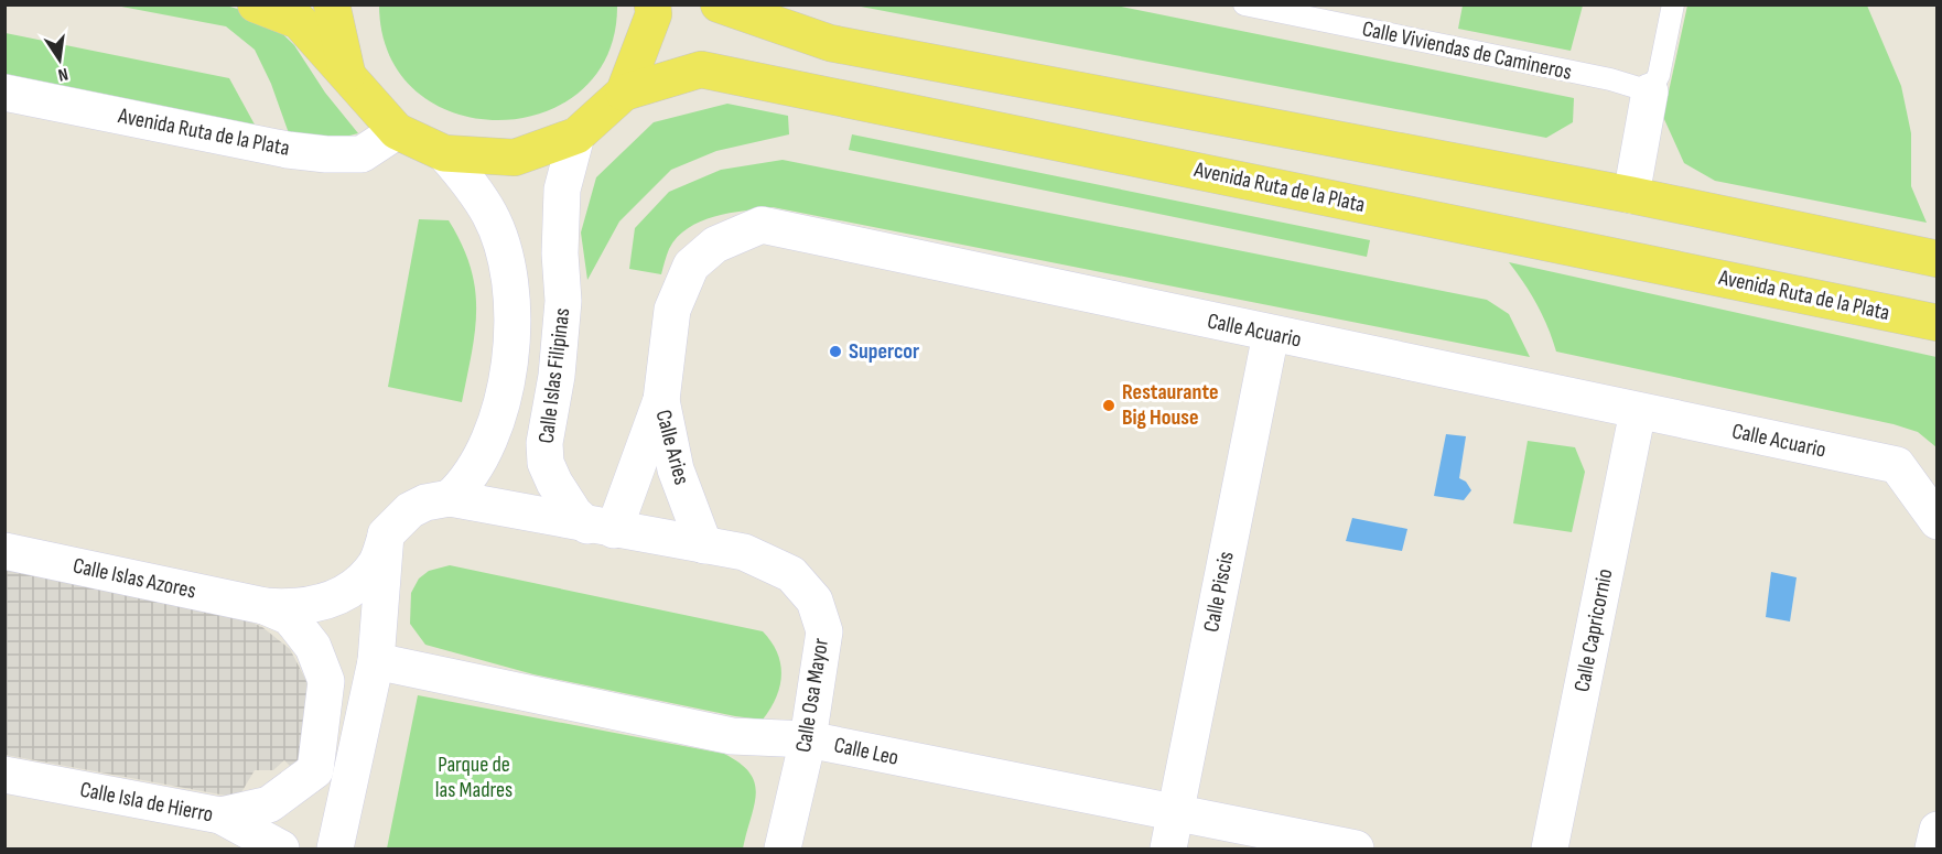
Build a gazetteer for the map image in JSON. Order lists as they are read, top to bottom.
{
  "streets": {
    "main road": ["Avenida Ruta de la Plata"],
    "street": [
      "Calle Acuario",
      "Calle Islas Filipinas",
      "Calle Aries",
      "Calle Islas Azores",
      "Calle Piscis",
      "Calle Capricornio",
      "Calle Osa Mayor",
      "Calle Leo",
      "Calle Isla de Hierro"
    ],
    "lane": ["Calle Viviendas de Camineros"]
  },
  "crossings": [
    ["Calle Acuario", "Calle Aries"],
    ["Calle Acuario", "Calle Piscis"],
    ["Calle Acuario", "Calle Capricornio"],
    ["Calle Islas Filipinas", "Calle Aries"],
    ["Calle Islas Filipinas", "Calle Osa Mayor"],
    ["Calle Aries", "Calle Osa Mayor"],
    ["Calle Islas Azores", "Calle Isla de Hierro"],
    ["Calle Piscis", "Calle Leo"],
    ["Calle Osa Mayor", "Calle Leo"]
  ],
  "parks": ["Parque de las Madres"],
  "places": ["Supercor", "Restaurante Big House"],
  "north": "bottom"
}
